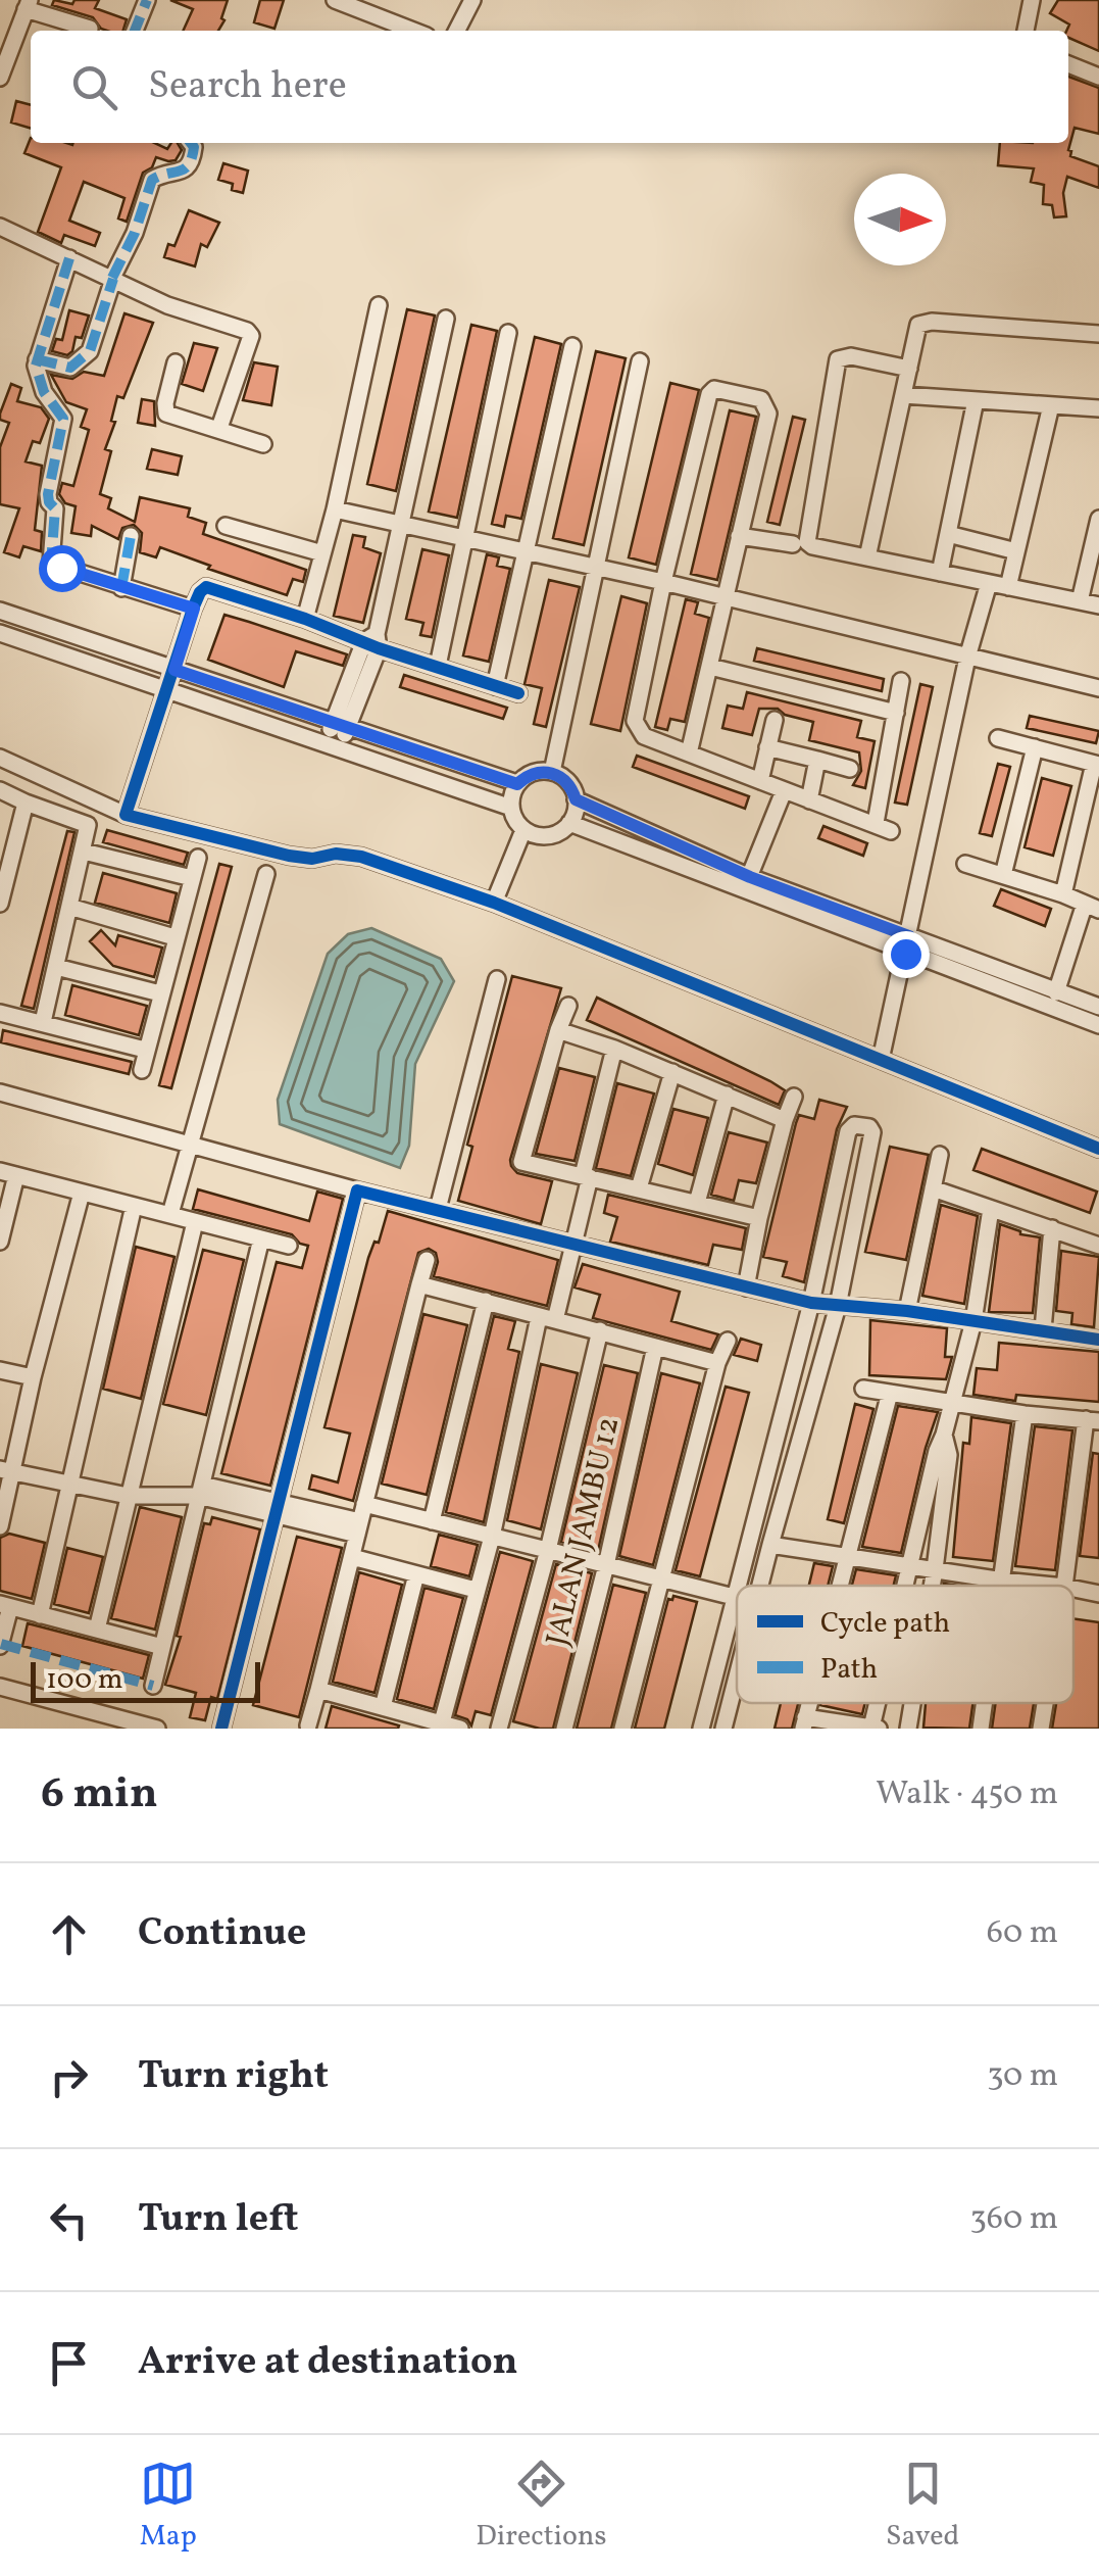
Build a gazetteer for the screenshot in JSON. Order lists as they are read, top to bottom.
{
  "streets": {
    "street": ["JALAN JAMBU 12"]
  },
  "legend": ["Cycle path", "Path"],
  "scale_bar": "100 m",
  "north": "right",
  "page": {
    "search": "Search here",
    "scale": "100 m",
    "heading": ["6 min", "Walk · 450 m"],
    "list": [
      ["Continue", "60 m"],
      ["Turn right", "30 m"],
      ["Turn left", "360 m"],
      "Arrive at destination"
    ],
    "nav": ["Map", "Directions", "Saved"]
  }
}
